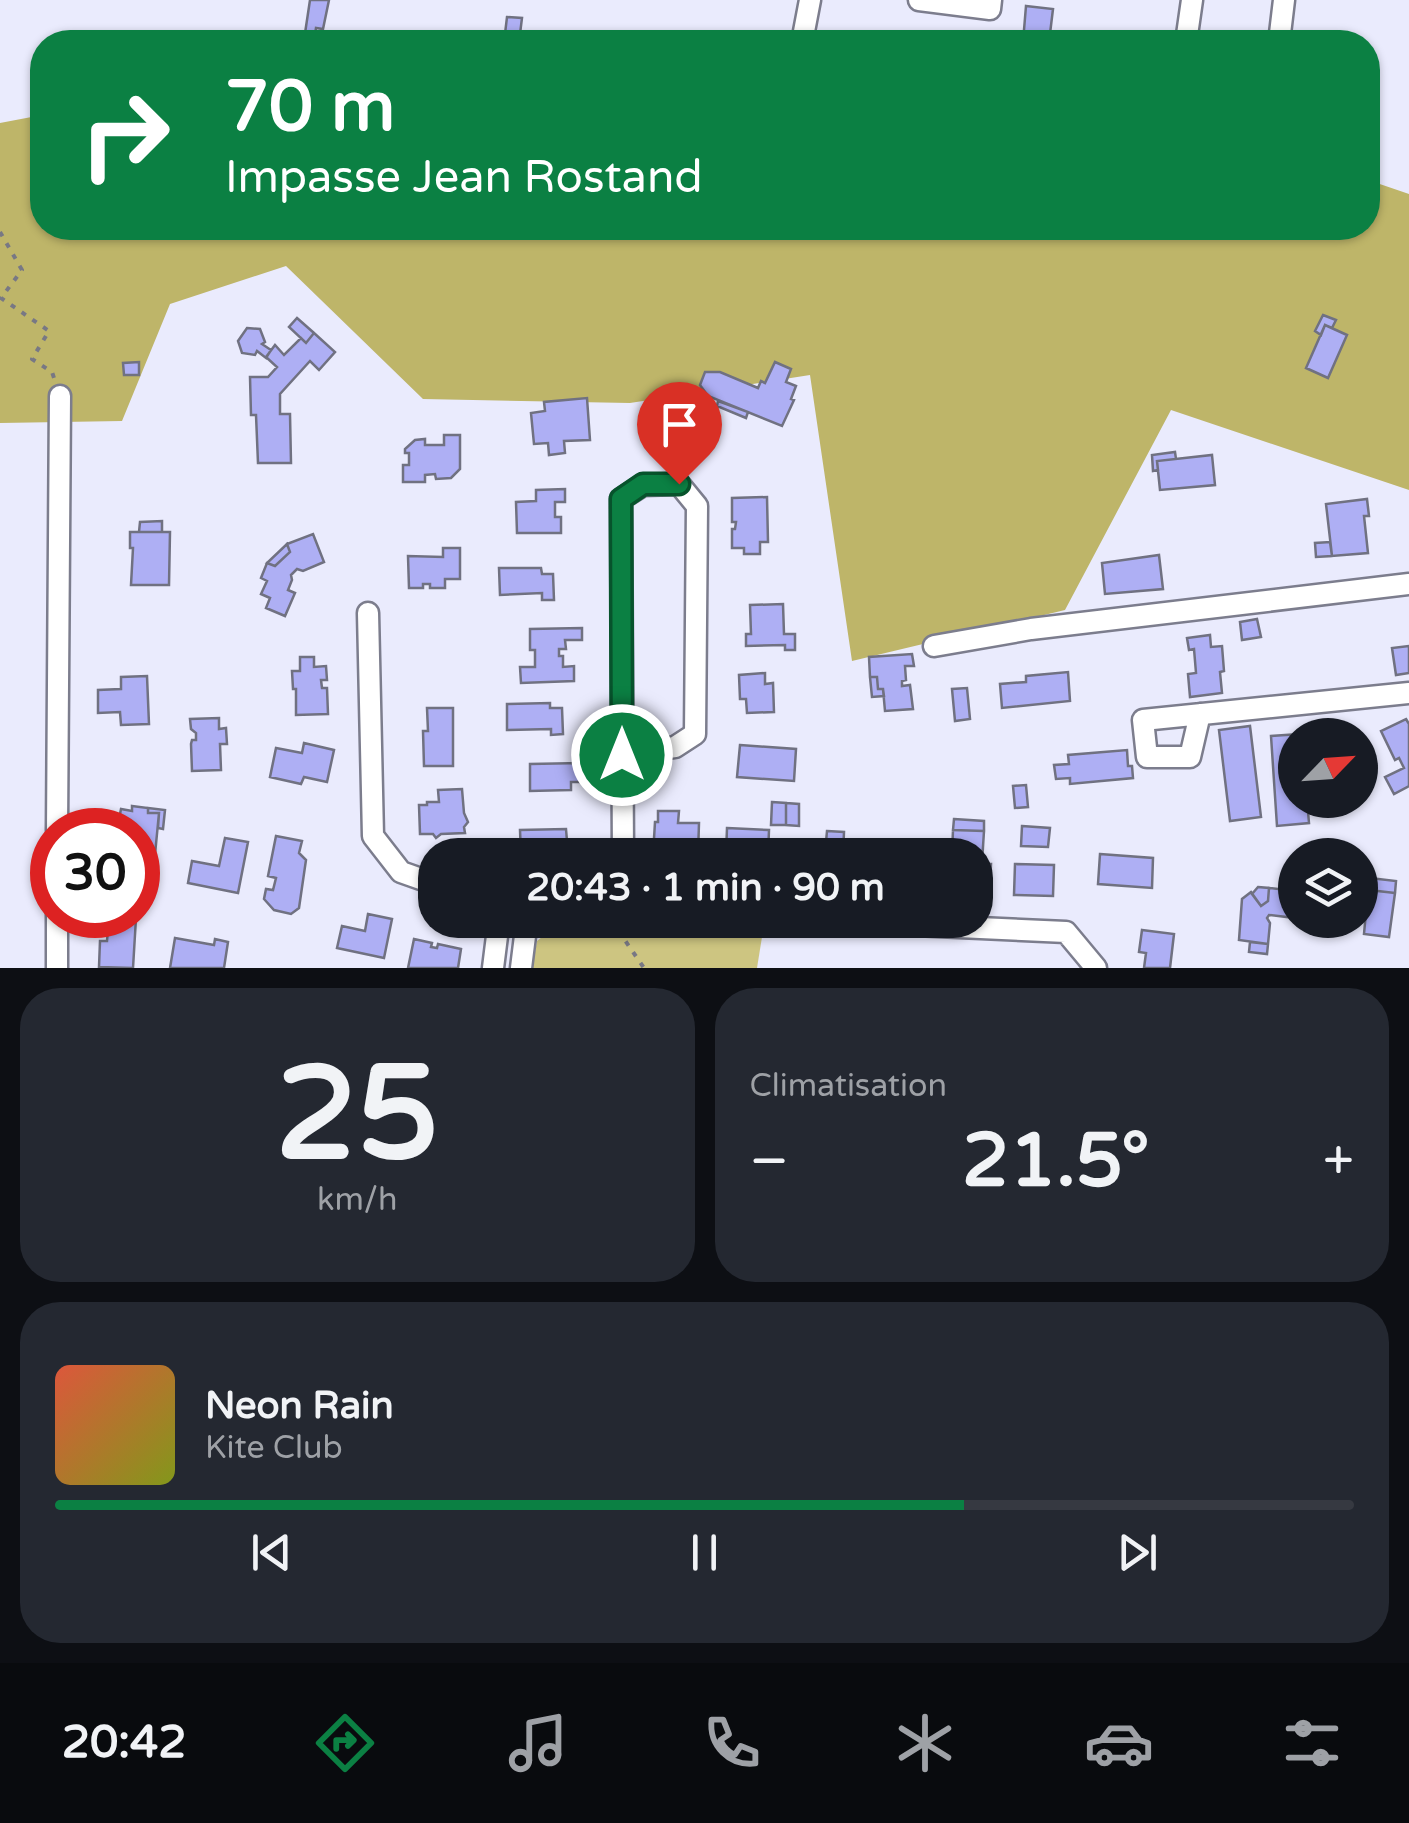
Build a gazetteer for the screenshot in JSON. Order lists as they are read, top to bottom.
{
  "north": "top right",
  "page": {
    "turn": ["70 m", "Impasse Jean Rostand"],
    "limit": "30",
    "trip": "20:43 · 1 min · 90 m",
    "tile": [
      ["25", "km/h"],
      "Climatisation"
    ],
    "heat": ["−", "21.5°", "+"],
    "song": ["Neon Rain", "Kite Club"],
    "tabs": "20:42"
  }
}
